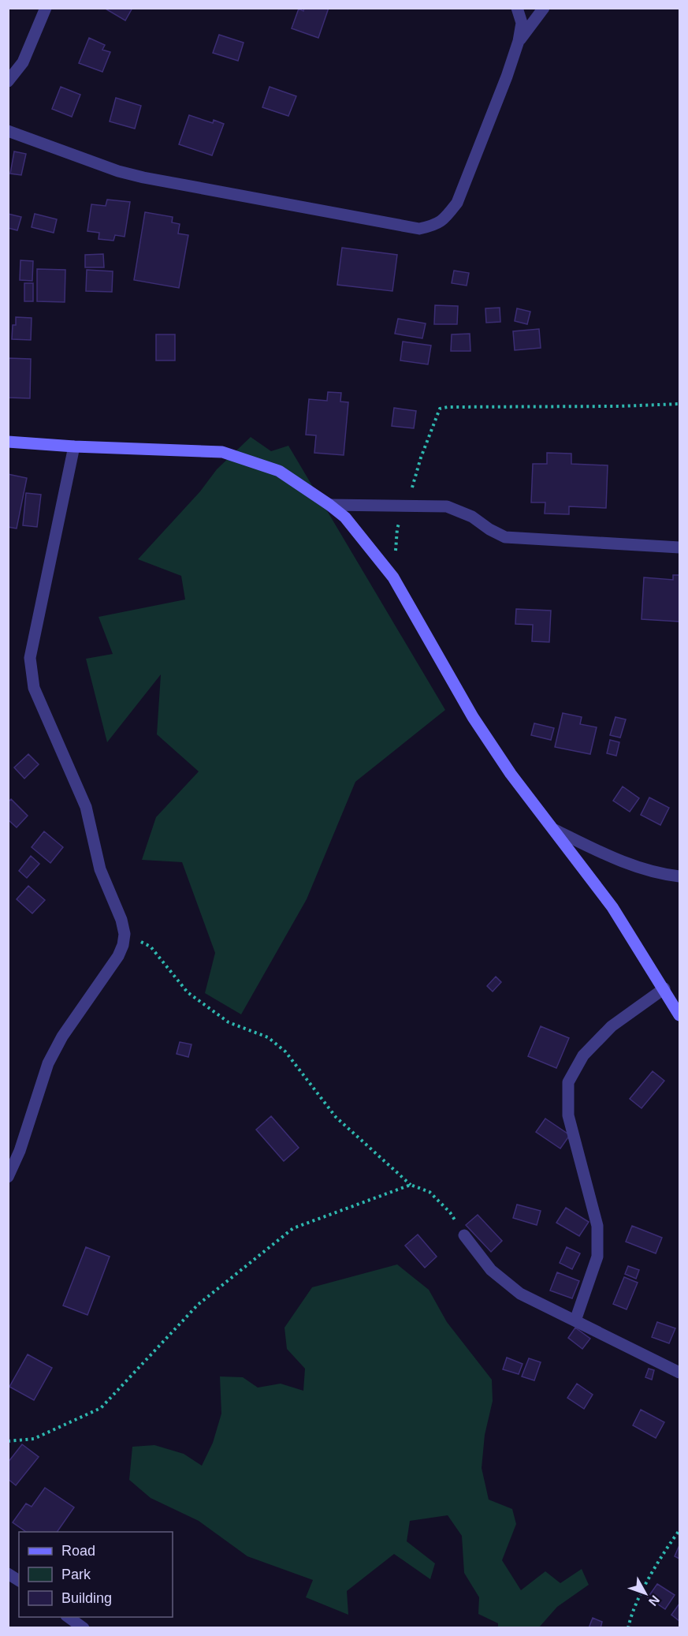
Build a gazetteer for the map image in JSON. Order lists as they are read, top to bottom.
{
  "legend": ["Road", "Park", "Building"],
  "north": "bottom right"
}
